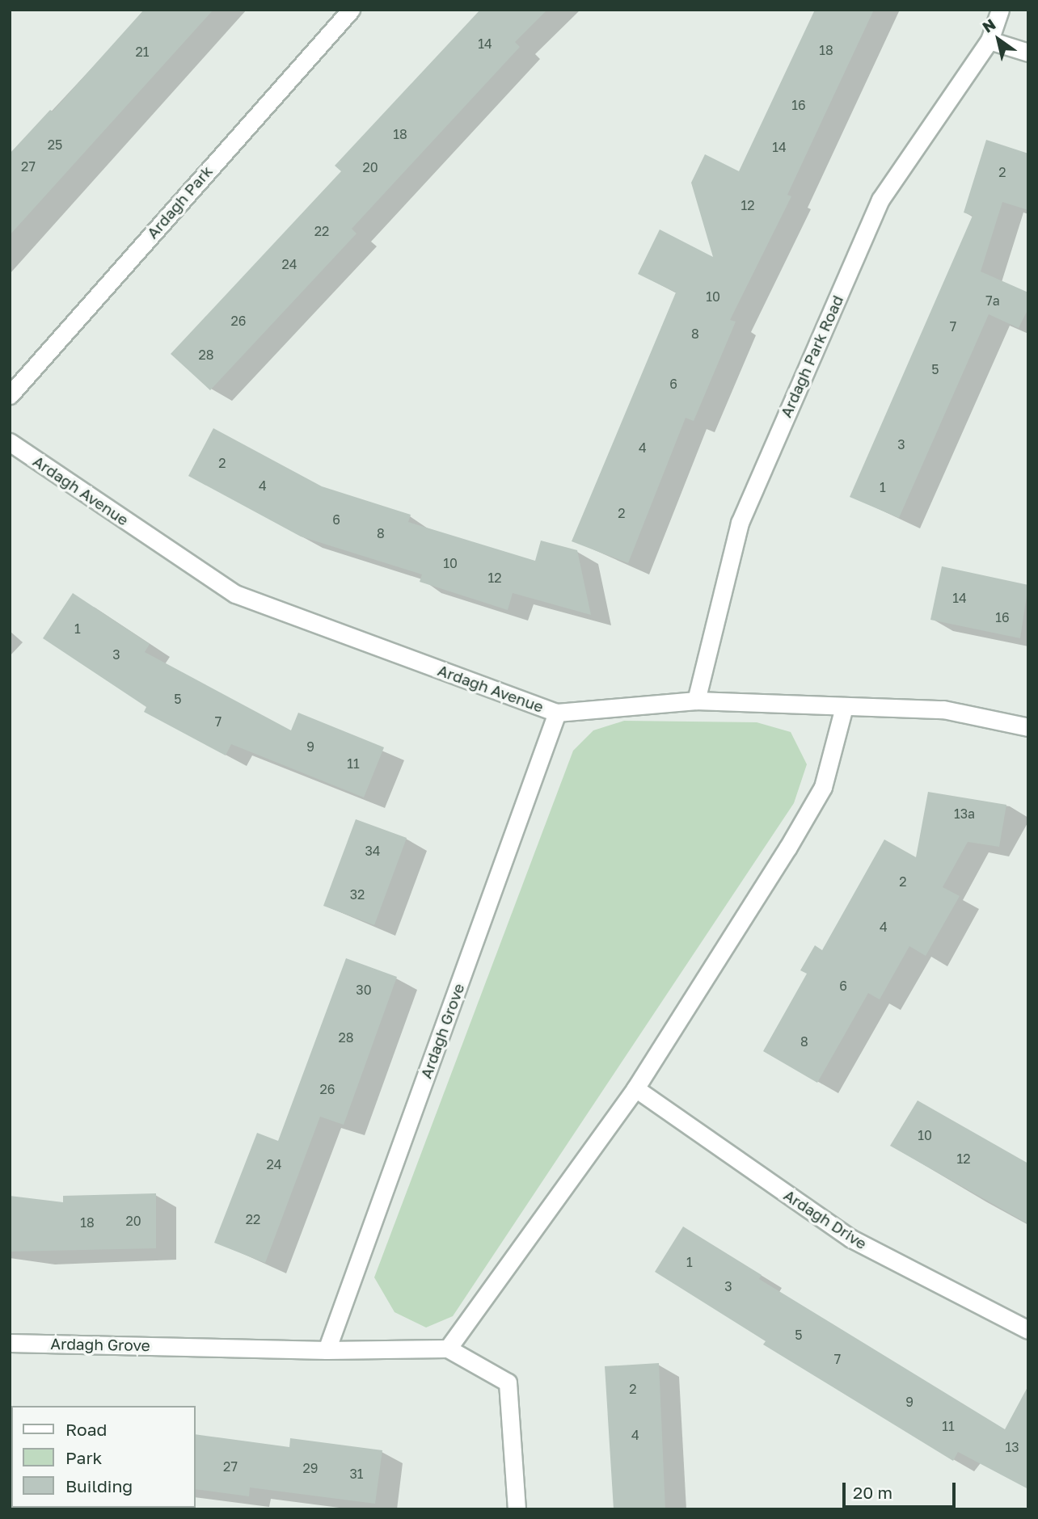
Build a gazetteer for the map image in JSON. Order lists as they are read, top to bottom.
{
  "streets": {
    "street": [
      "Ardagh Park",
      "Ardagh Park Road",
      "Ardagh Avenue",
      "Ardagh Grove",
      "Ardagh Drive"
    ]
  },
  "crossings": [
    ["Ardagh Park Road", "Ardagh Avenue"],
    ["Ardagh Avenue", "Ardagh Grove"]
  ],
  "house_numbers": [
    "14",
    "18",
    "21",
    "16",
    "18",
    "25",
    "14",
    "27",
    "20",
    "2",
    "12",
    "22",
    "24",
    "10",
    "7a",
    "26",
    "7",
    "8",
    "28",
    "5",
    "6",
    "3",
    "4",
    "2",
    "4",
    "1",
    "2",
    "6",
    "8",
    "10",
    "12",
    "14",
    "16",
    "1",
    "3",
    "5",
    "7",
    "9",
    "11",
    "13a",
    "34",
    "2",
    "32",
    "4",
    "6",
    "30",
    "28",
    "8",
    "26",
    "10",
    "12",
    "24",
    "22",
    "20",
    "18",
    "1",
    "3",
    "5",
    "7",
    "2",
    "9",
    "11",
    "4",
    "13",
    "27",
    "29",
    "31"
  ],
  "legend": ["Road", "Park", "Building"],
  "scale_bar": "20 m",
  "north": "top left"
}
